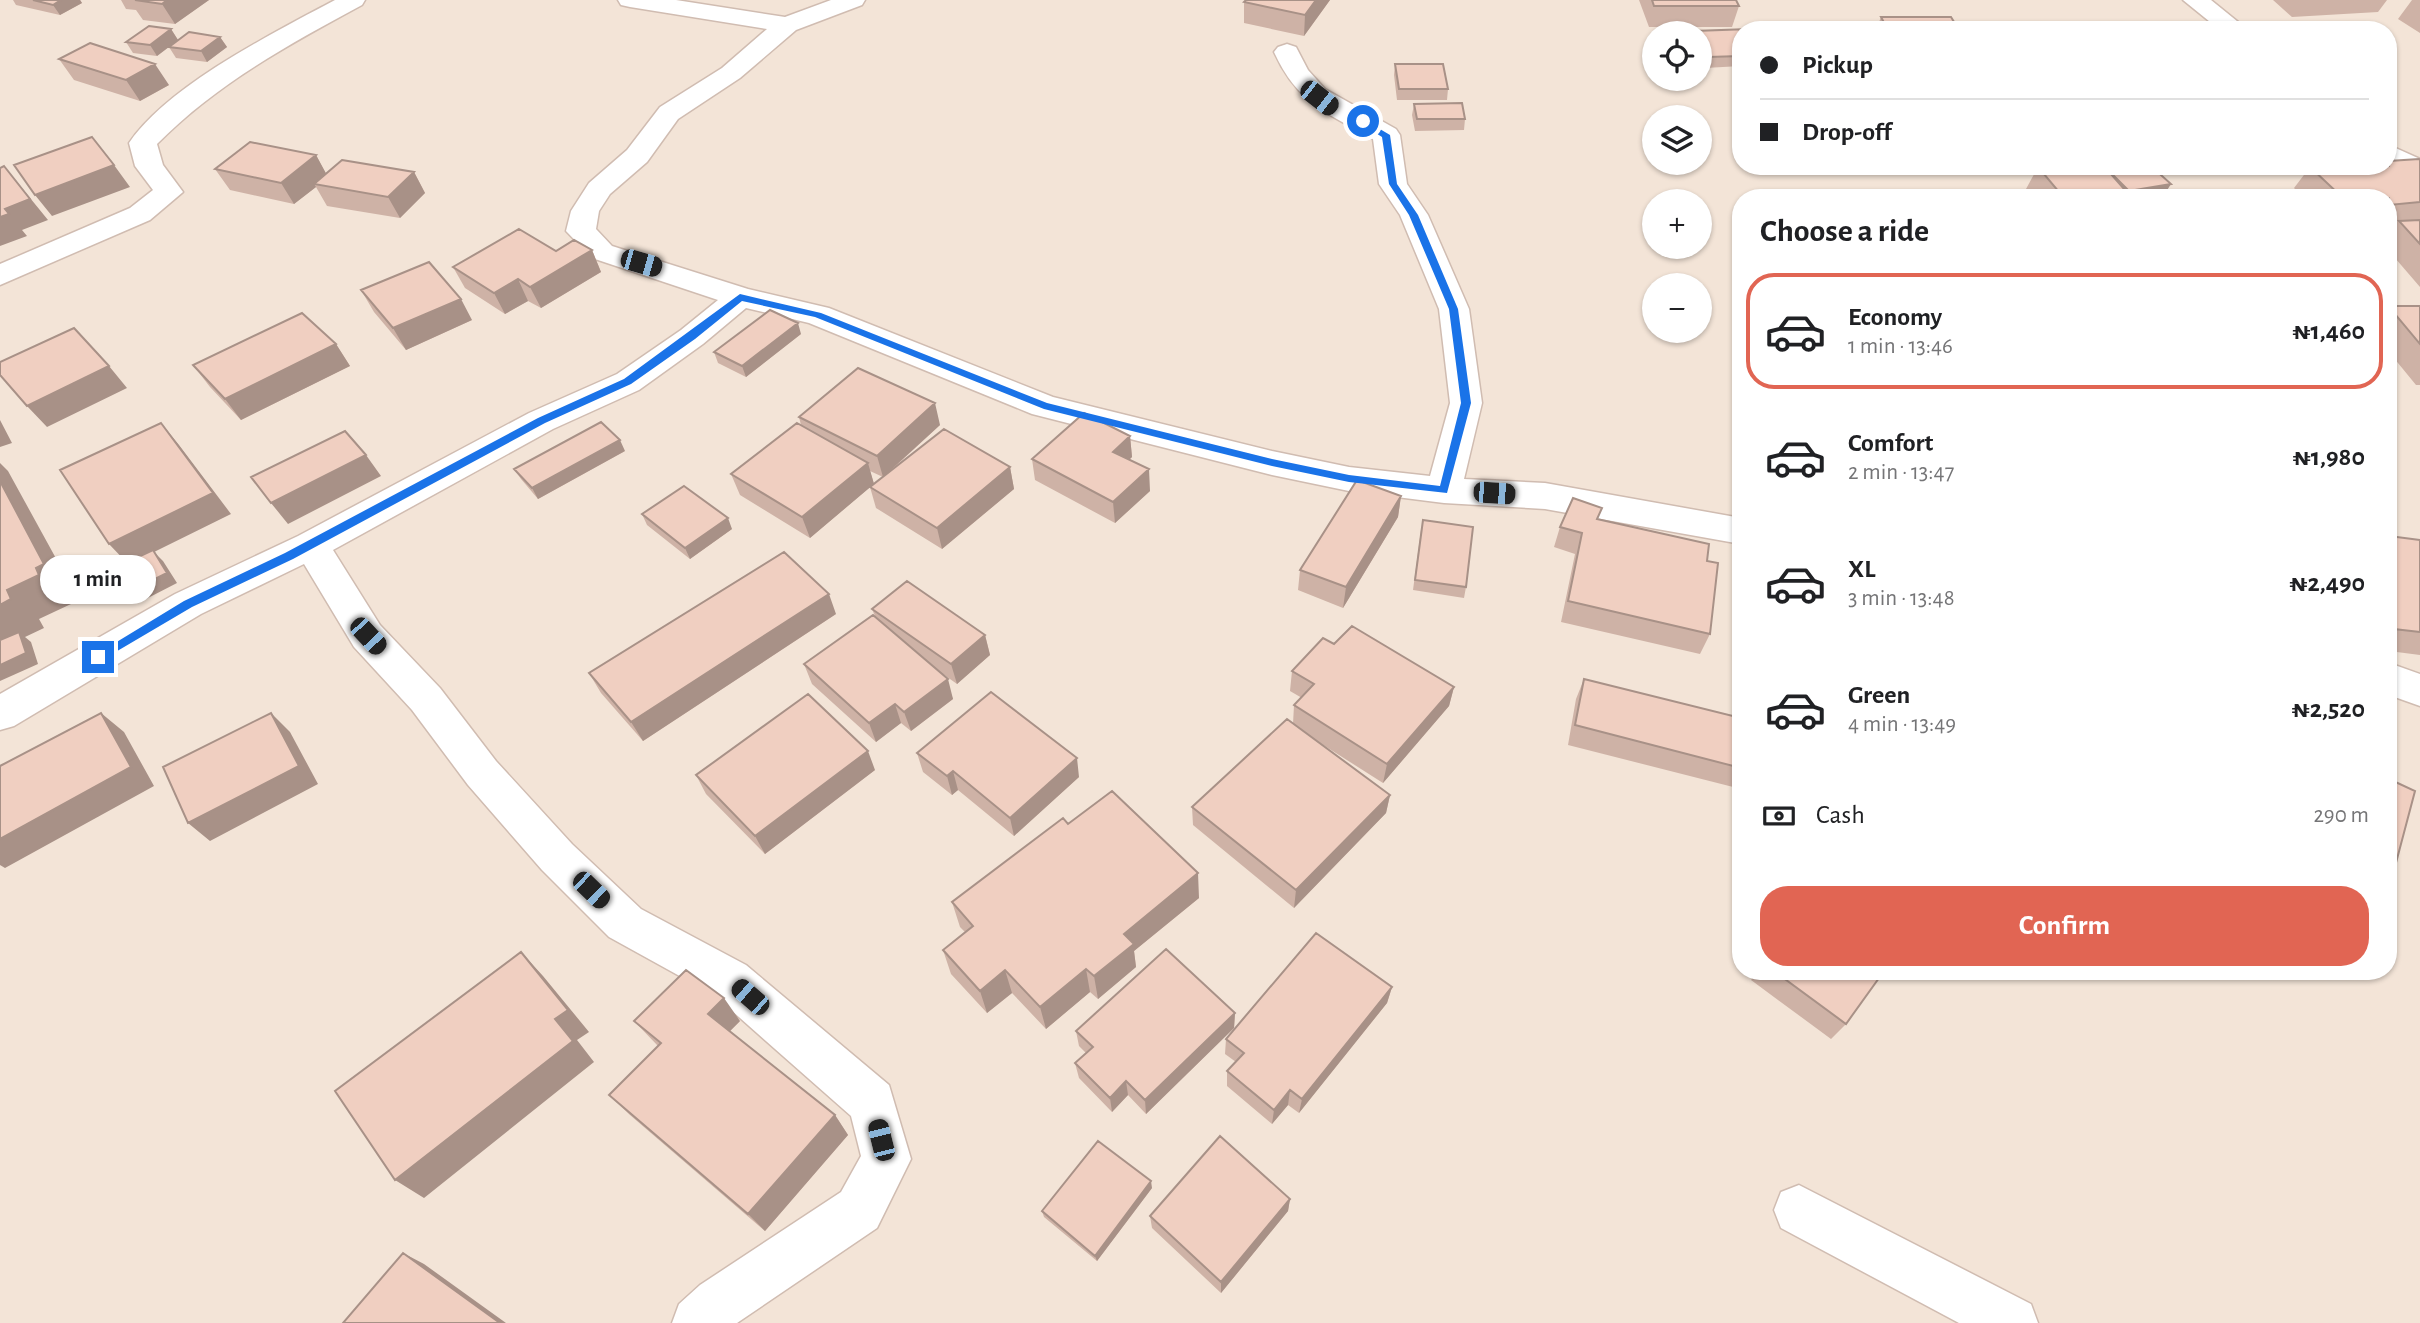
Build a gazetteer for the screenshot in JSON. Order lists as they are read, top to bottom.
{
  "page": {
    "map_buttons": ["+", "−"],
    "banner": ["Pickup", "Drop-off"],
    "heading": "Choose a ride",
    "list": [
      {
        "name": "Economy",
        "note": "1 min · 13:46",
        "value": "₦1,460"
      },
      {
        "name": "Comfort",
        "note": "2 min · 13:47",
        "value": "₦1,980"
      },
      {
        "name": "XL",
        "note": "3 min · 13:48",
        "value": "₦2,490"
      },
      {
        "name": "Green",
        "note": "4 min · 13:49",
        "value": "₦2,520"
      }
    ],
    "bubble": "1 min",
    "pay": ["Cash", "290 m"],
    "buttons": "Confirm"
  }
}
